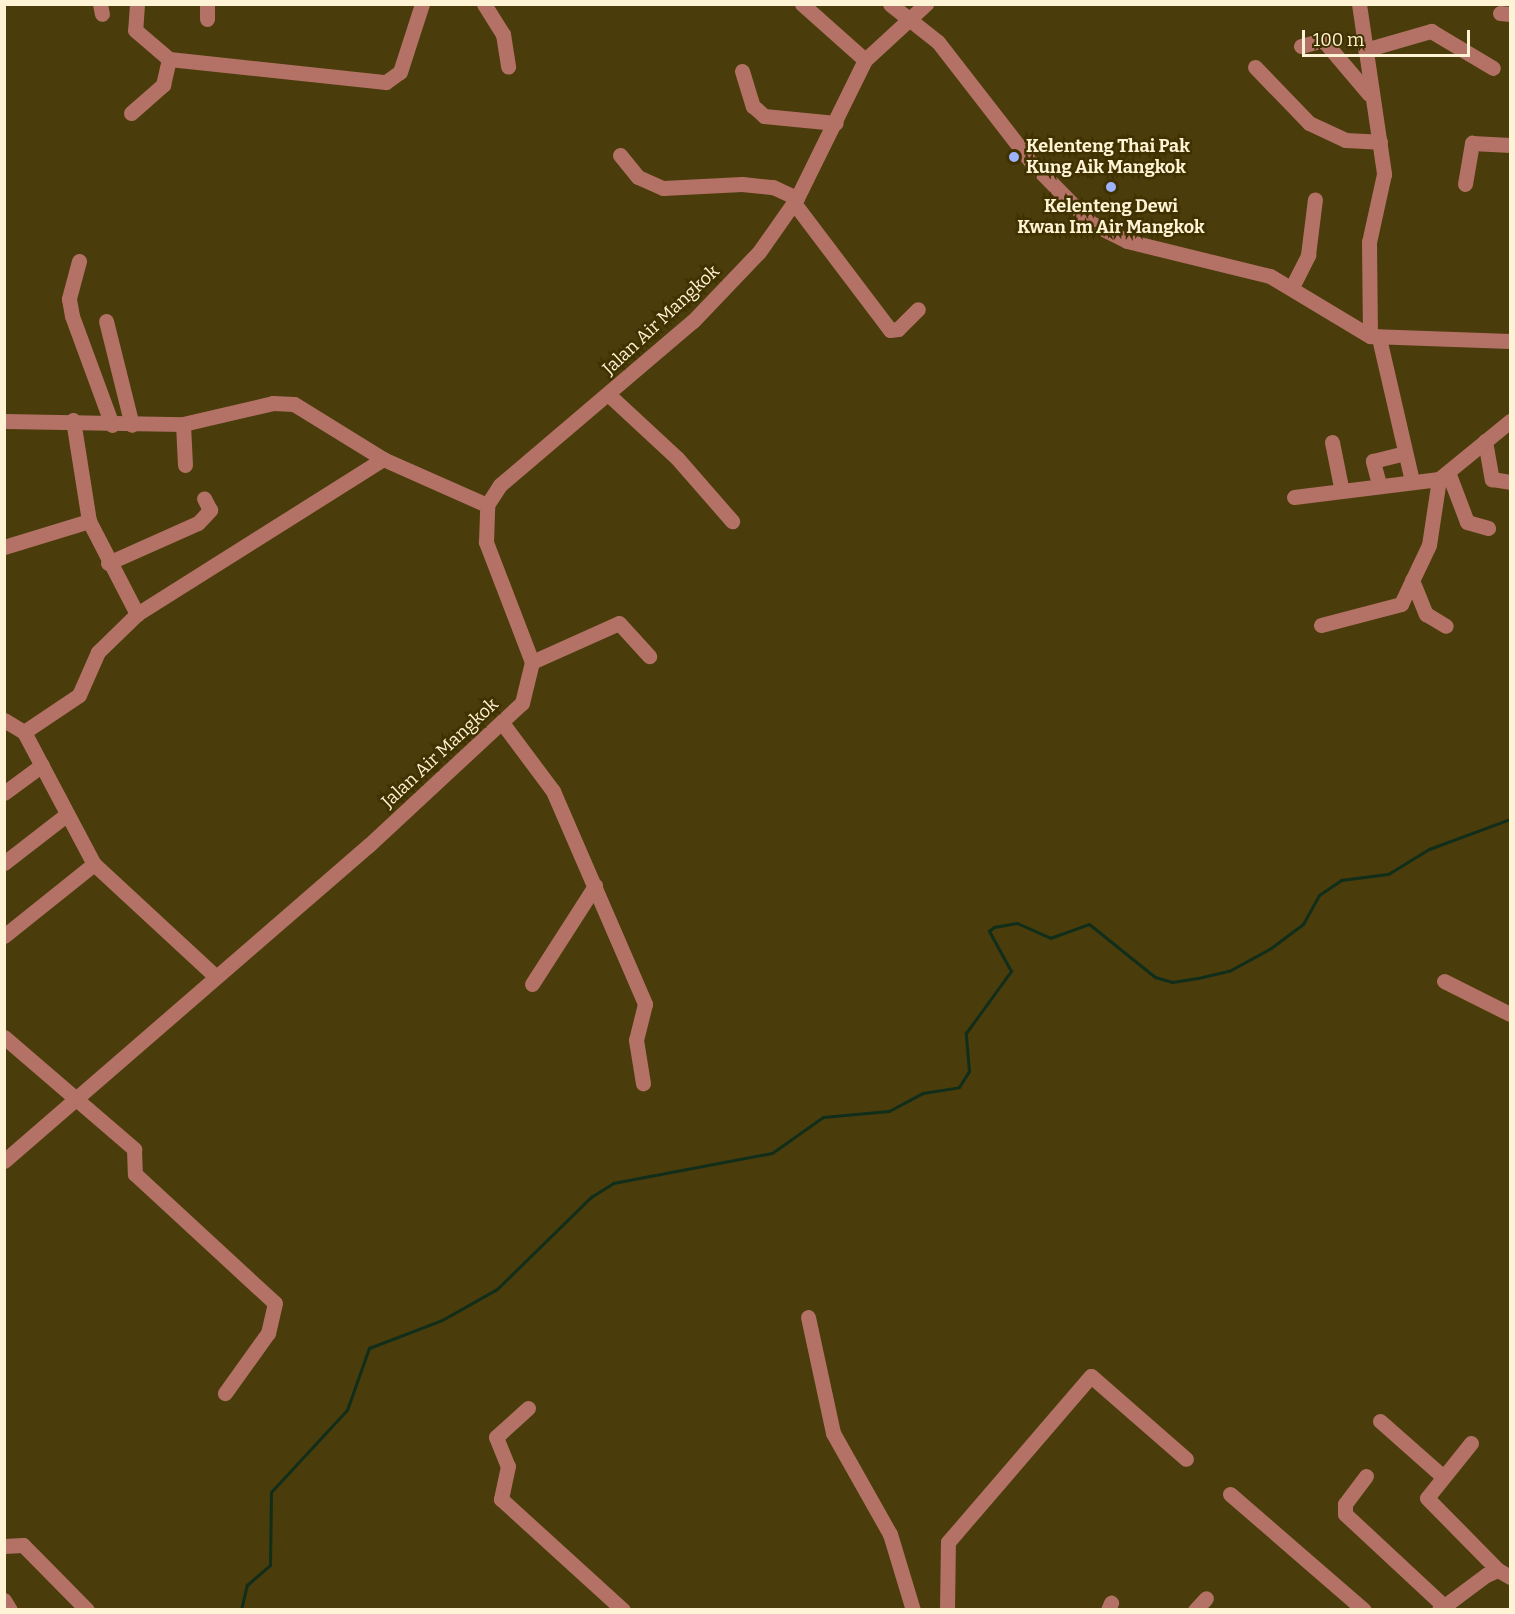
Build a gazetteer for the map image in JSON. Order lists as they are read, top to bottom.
{
  "streets": {
    "street": ["Jalan Air Mangkok"]
  },
  "places": ["Kelenteng Thai Pak Kung Aik Mangkok", "Kelenteng Dewi Kwan Im Air Mangkok"],
  "scale_bar": "100 m"
}
